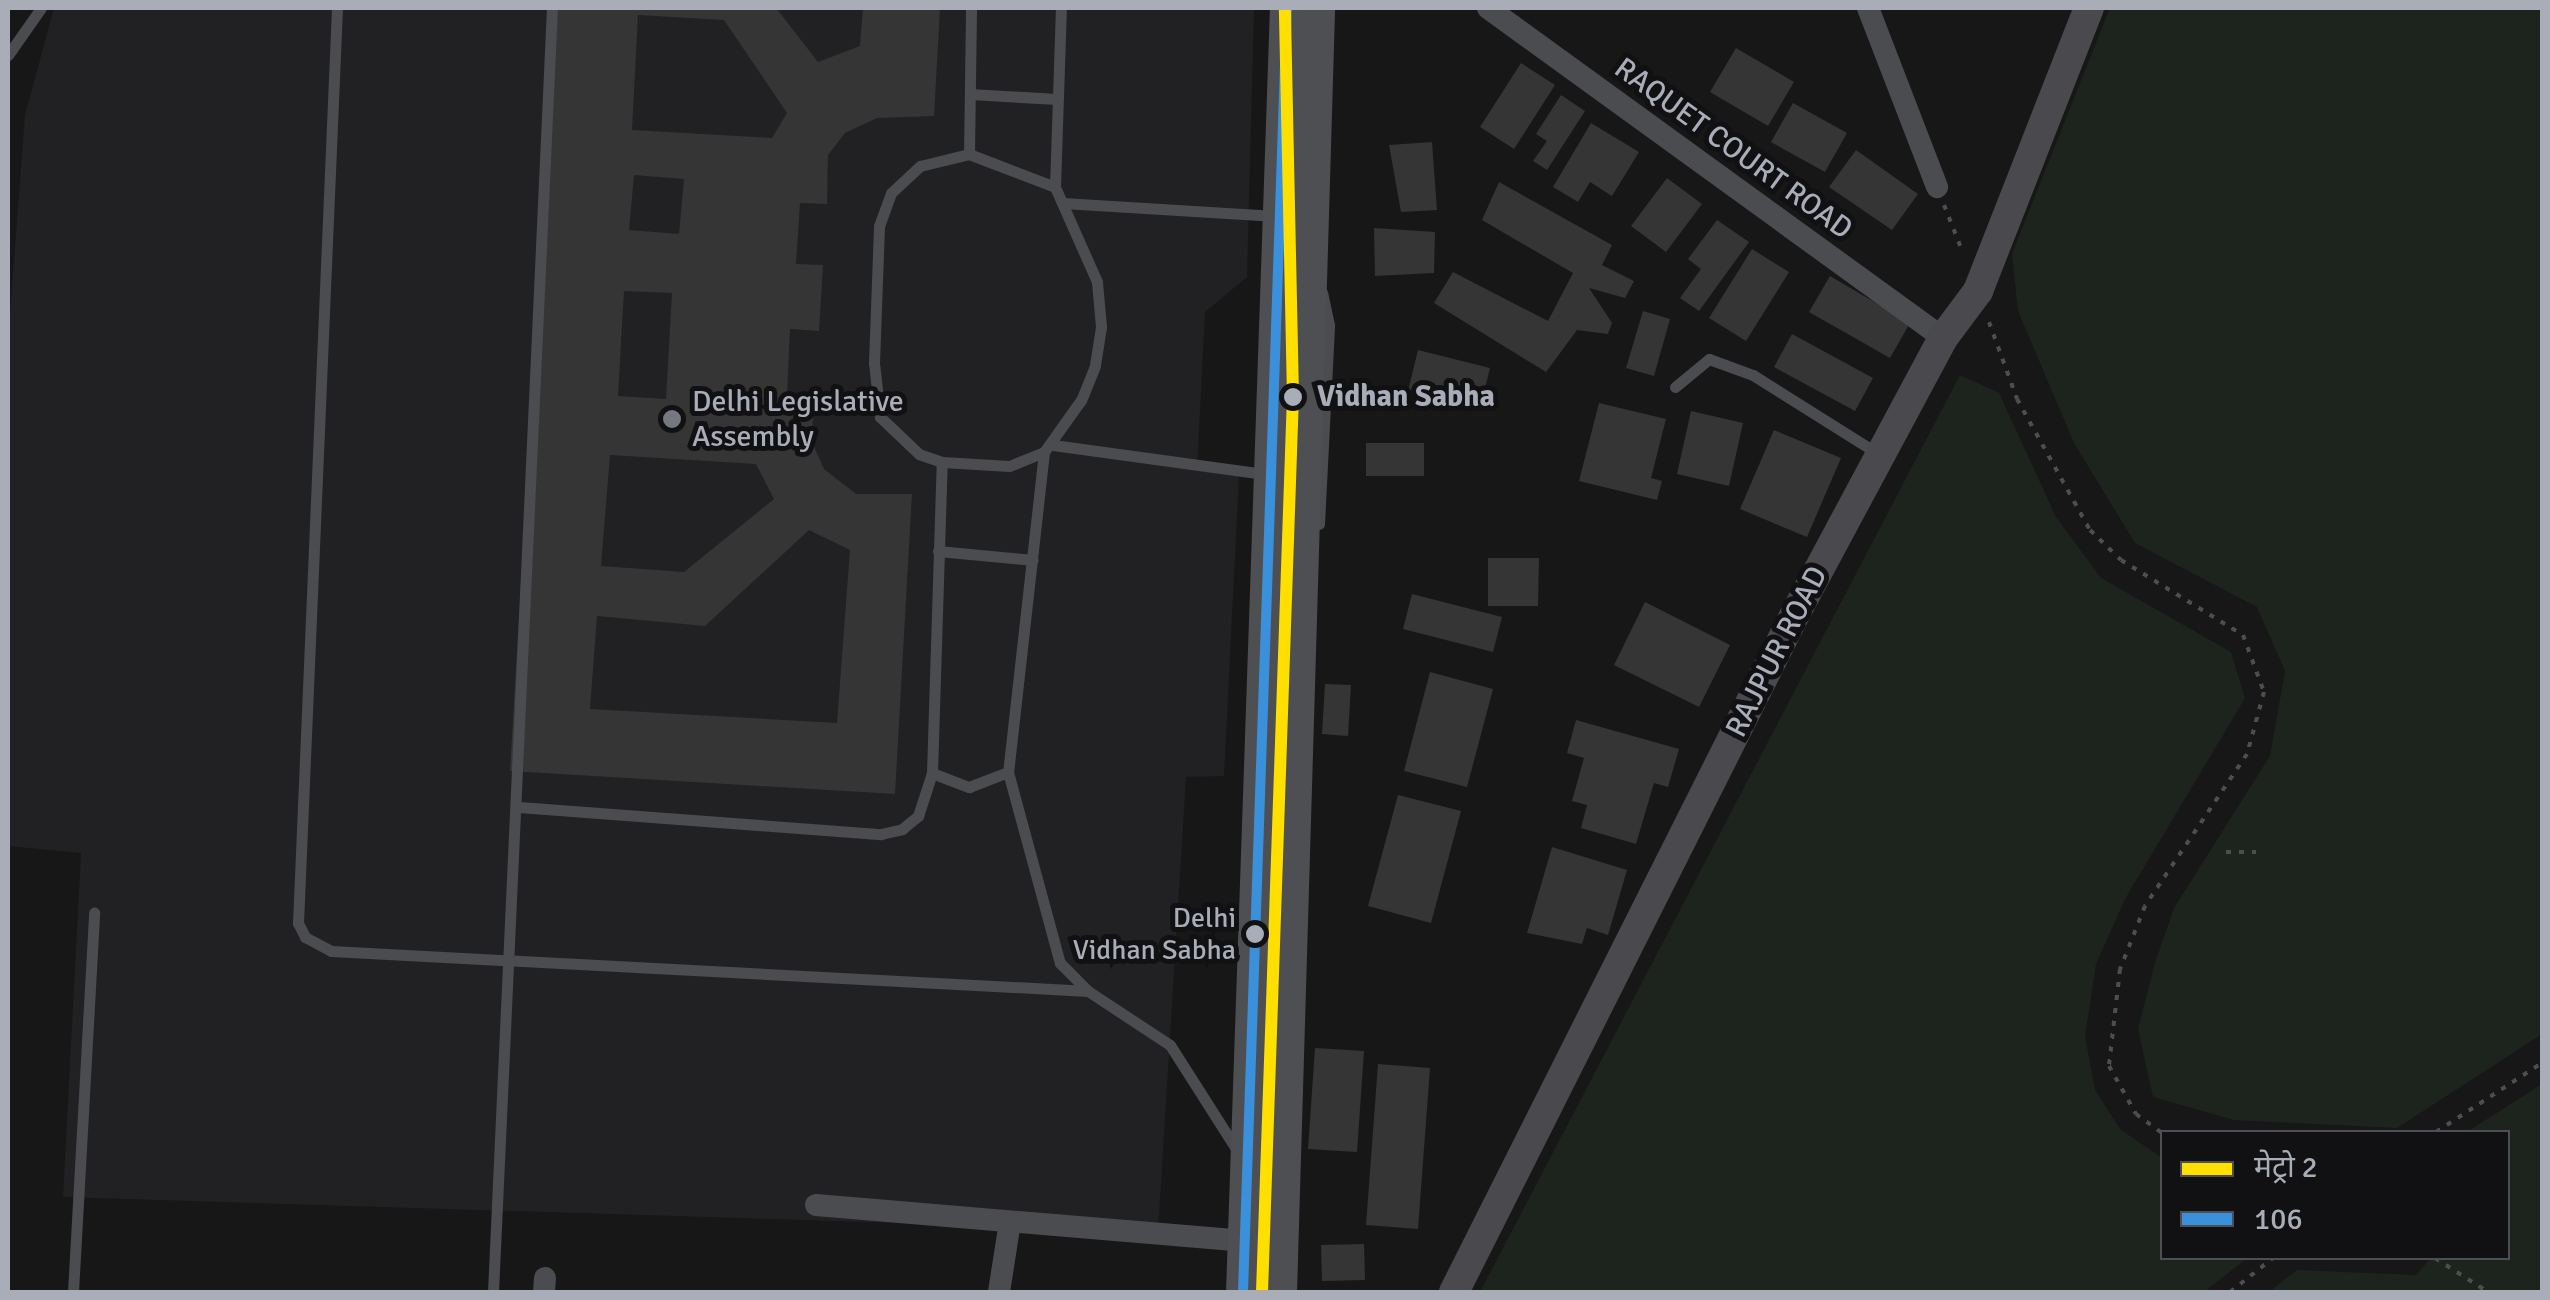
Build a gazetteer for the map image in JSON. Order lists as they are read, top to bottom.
{
  "streets": {
    "street": ["RAQUET COURT ROAD", "RAJPUR ROAD"]
  },
  "crossings": [
    ["RAQUET COURT ROAD", "RAJPUR ROAD"]
  ],
  "places": ["Vidhan Sabha", "Delhi Legislative Assembly", "Delhi Vidhan Sabha"],
  "lines": ["metro line 2", "transit line 106"],
  "legend": ["मेट्रो 2", "106"]
}
